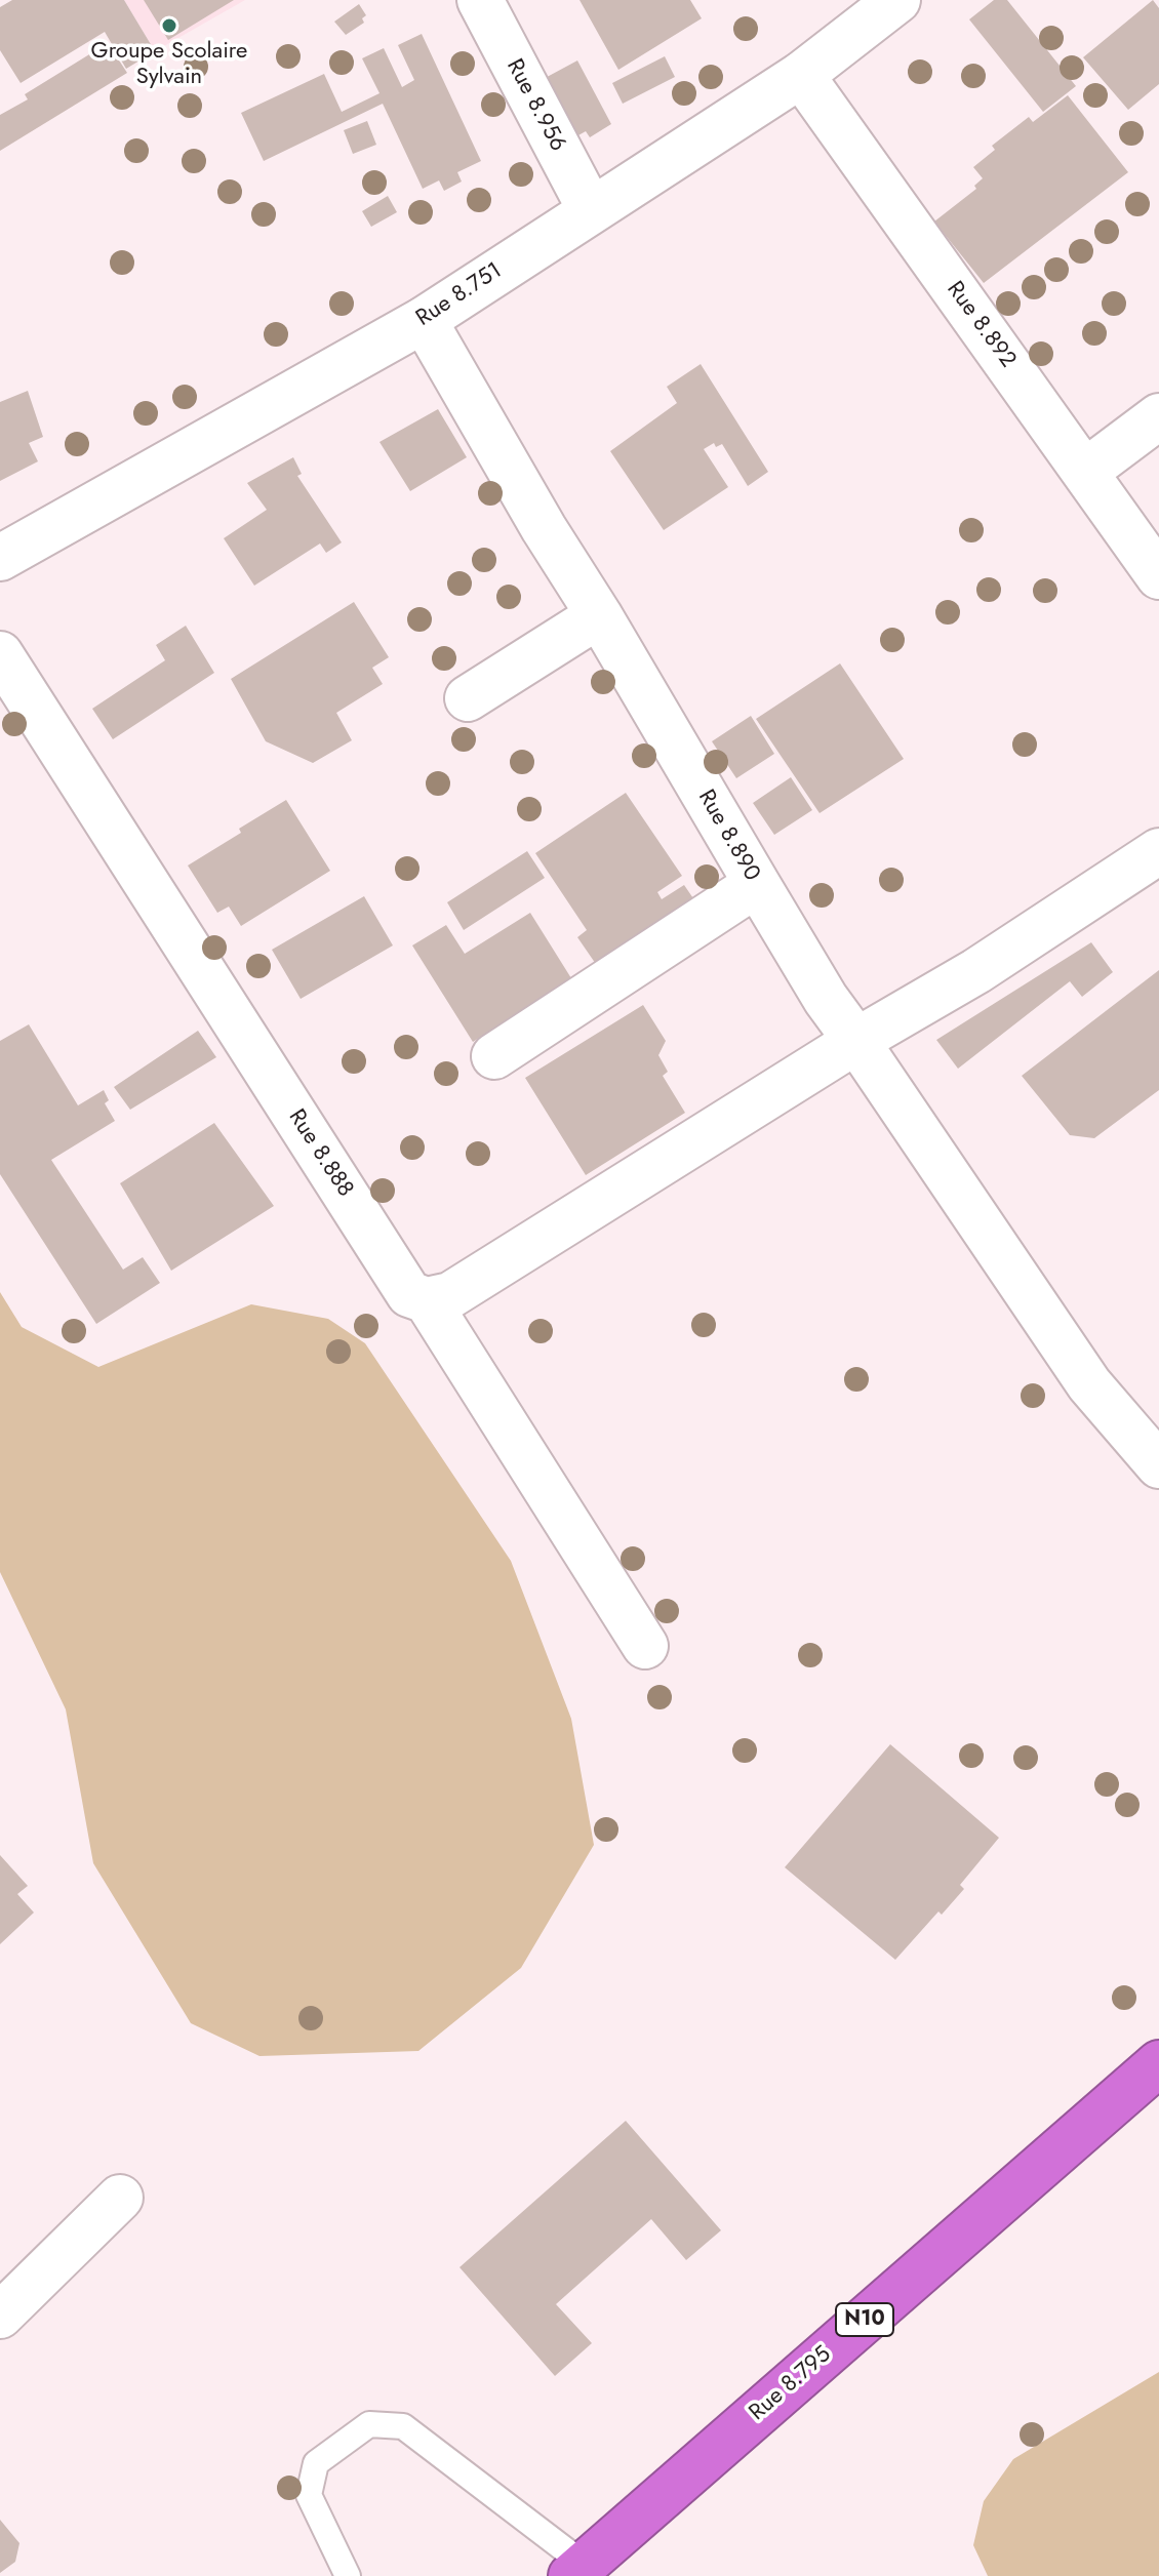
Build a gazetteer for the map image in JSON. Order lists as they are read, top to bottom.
{
  "streets": {
    "highway": ["N10", "Rue 8.795"],
    "street": [
      "Rue 8.956",
      "Rue 8.751",
      "Rue 8.892",
      "Rue 8.890",
      "Rue 8.888"
    ]
  },
  "crossings": [
    ["Rue 8.956", "Rue 8.751"],
    ["Rue 8.751", "Rue 8.892"],
    ["Rue 8.751", "Rue 8.890"]
  ],
  "places": ["Groupe Scolaire Sylvain"]
}
